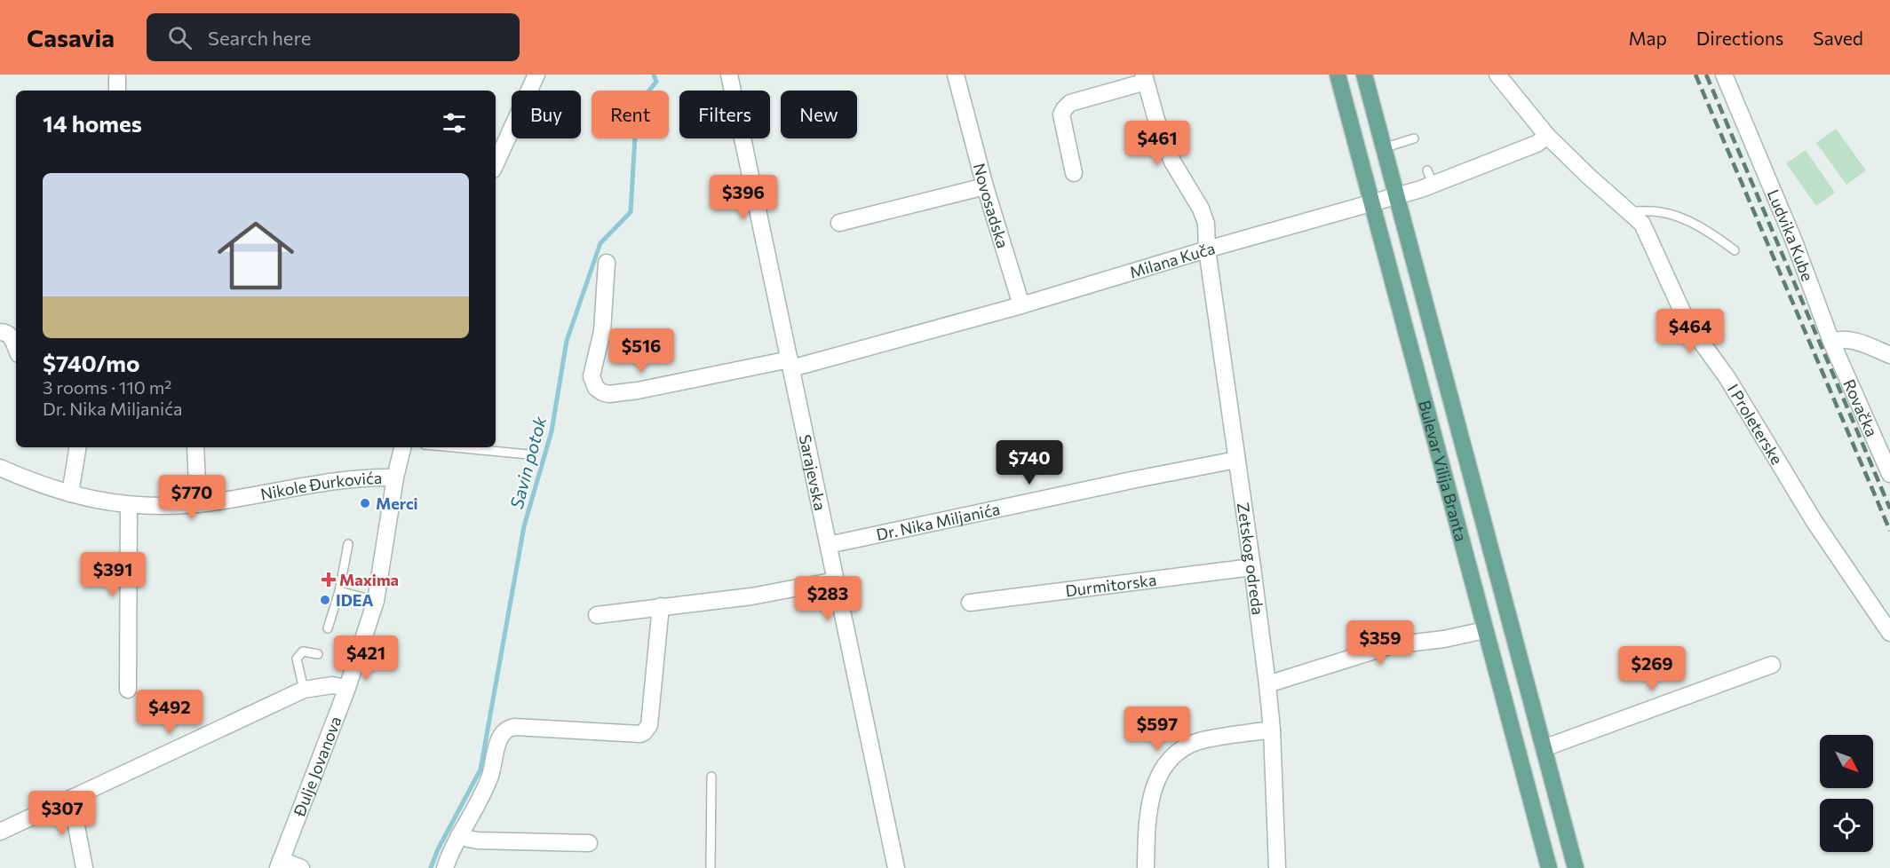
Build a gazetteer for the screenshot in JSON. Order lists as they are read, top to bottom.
{
  "streets": {
    "main road": ["Bulevar Vilija Branta"],
    "street": [
      "Novosadska",
      "Ludvika Kube",
      "Milana Kuča",
      "Rovačka",
      "I Proleterske",
      "Sarajevska",
      "Nikole Đurkovića",
      "Dr. Nika Miljanića",
      "Zetskog odreda",
      "Durmitorska",
      "Đulje Jovanova"
    ]
  },
  "crossings": [
    ["Novosadska", "Milana Kuča"],
    ["Ludvika Kube", "Rovačka"],
    ["Milana Kuča", "I Proleterske"],
    ["Milana Kuča", "Sarajevska"],
    ["Milana Kuča", "Bulevar Vilija Branta"],
    ["Milana Kuča", "Zetskog odreda"],
    ["Sarajevska", "Dr. Nika Miljanića"],
    ["Nikole Đurkovića", "Đulje Jovanova"],
    ["Dr. Nika Miljanića", "Zetskog odreda"],
    ["Zetskog odreda", "Durmitorska"]
  ],
  "water": ["Savin potok"],
  "places": {
    "other": ["Merci", "IDEA"],
    "health": ["Maxima"]
  },
  "north": "bottom right",
  "page": {
    "header": "Casavia",
    "search": "Search here",
    "nav": ["Map", "Directions", "Saved"],
    "chip": [
      "Buy",
      "Rent",
      "Filters",
      "New"
    ],
    "heading": "14 homes",
    "price": [
      "$461",
      "$396",
      "$464",
      "$516",
      "$740",
      "$770",
      "$391",
      "$283",
      "$359",
      "$421",
      "$269",
      "$492",
      "$597",
      "$307"
    ],
    "list": [
      {
        "name": "$740/mo",
        "note": "3 rooms · 110 m² · Dr. Nika Miljanića"
      }
    ]
  }
}
